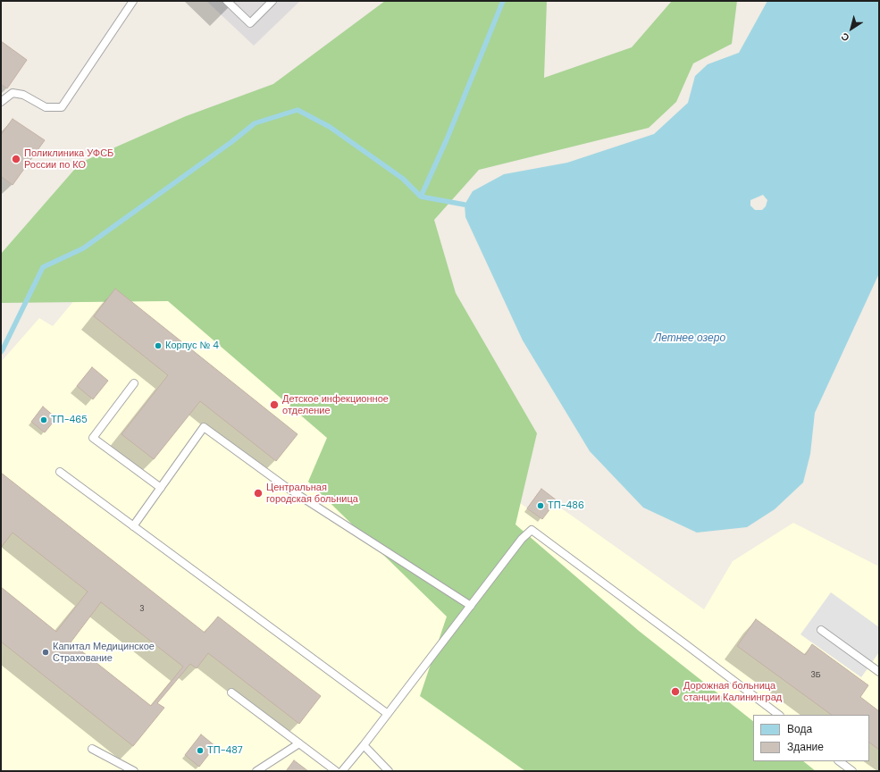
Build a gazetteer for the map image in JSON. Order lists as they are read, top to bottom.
{
  "water": ["Летнее озеро"],
  "places": [
    "Поликлиника УФСБ России по КО",
    "Корпус № 4",
    "Детское инфекционное отделение",
    "ТП-465",
    "Центральная городская больница",
    "ТП-486",
    "Капитал Медицинское Страхование",
    "Дорожная больница станции Калининград",
    "ТП-487"
  ],
  "house_numbers": ["3", "3Б"],
  "legend": ["Вода", "Здание"],
  "north": "bottom left"
}
